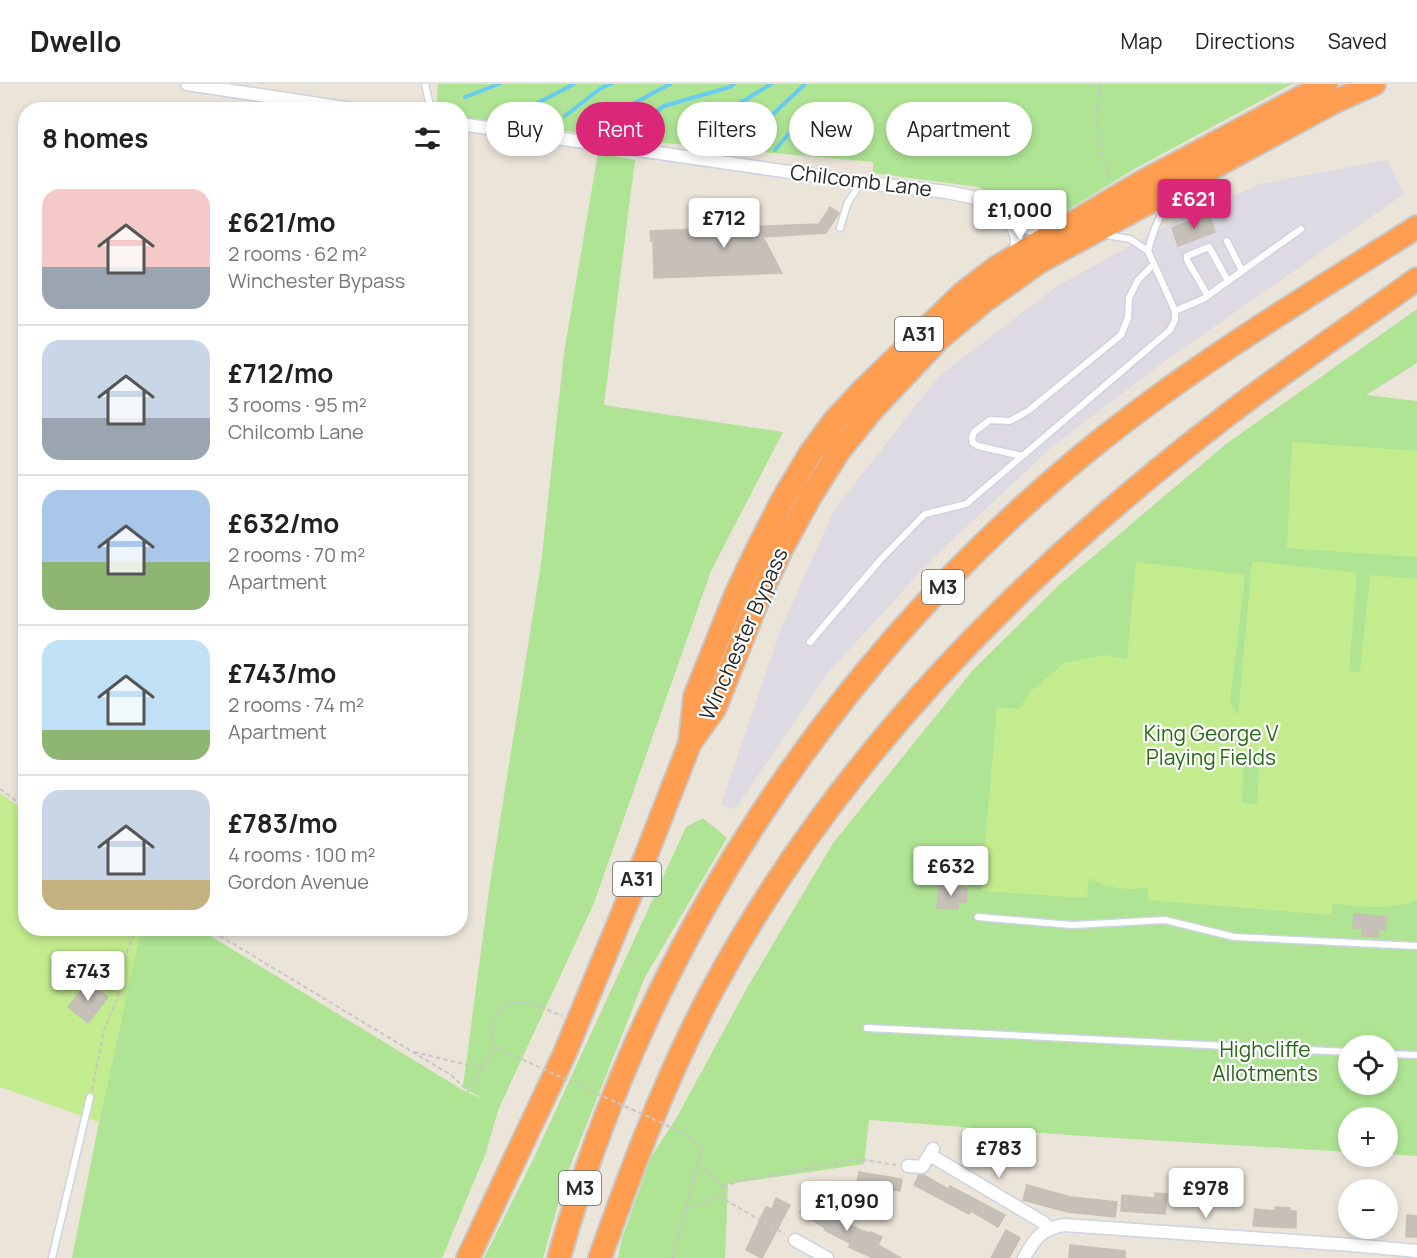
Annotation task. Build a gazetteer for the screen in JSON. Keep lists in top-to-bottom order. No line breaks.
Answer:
{"streets":{"highway":["A31","M3","Winchester Bypass"],"street":["Chilcomb Lane"]},"crossings":[["Chilcomb Lane","Winchester Bypass"],["A31","Winchester Bypass"]],"parks":["King George V Playing Fields","Highcliffe Allotments"],"page":{"header":"Dwello","nav":["Map","Directions","Saved"],"chip":["Buy","Rent","Filters","New","Apartment"],"heading":"8 homes","list":[{"name":"£621/mo","note":"2 rooms · 62 m² · Winchester Bypass"},{"name":"£712/mo","note":"3 rooms · 95 m² · Chilcomb Lane"},{"name":"£632/mo","note":"2 rooms · 70 m² · Apartment"},{"name":"£743/mo","note":"2 rooms · 74 m² · Apartment"},{"name":"£783/mo","note":"4 rooms · 100 m² · Gordon Avenue"}],"price":["£621","£1,000","£712","£632","£743","£783","£978","£1,090"],"map_buttons":["+","−"]}}
